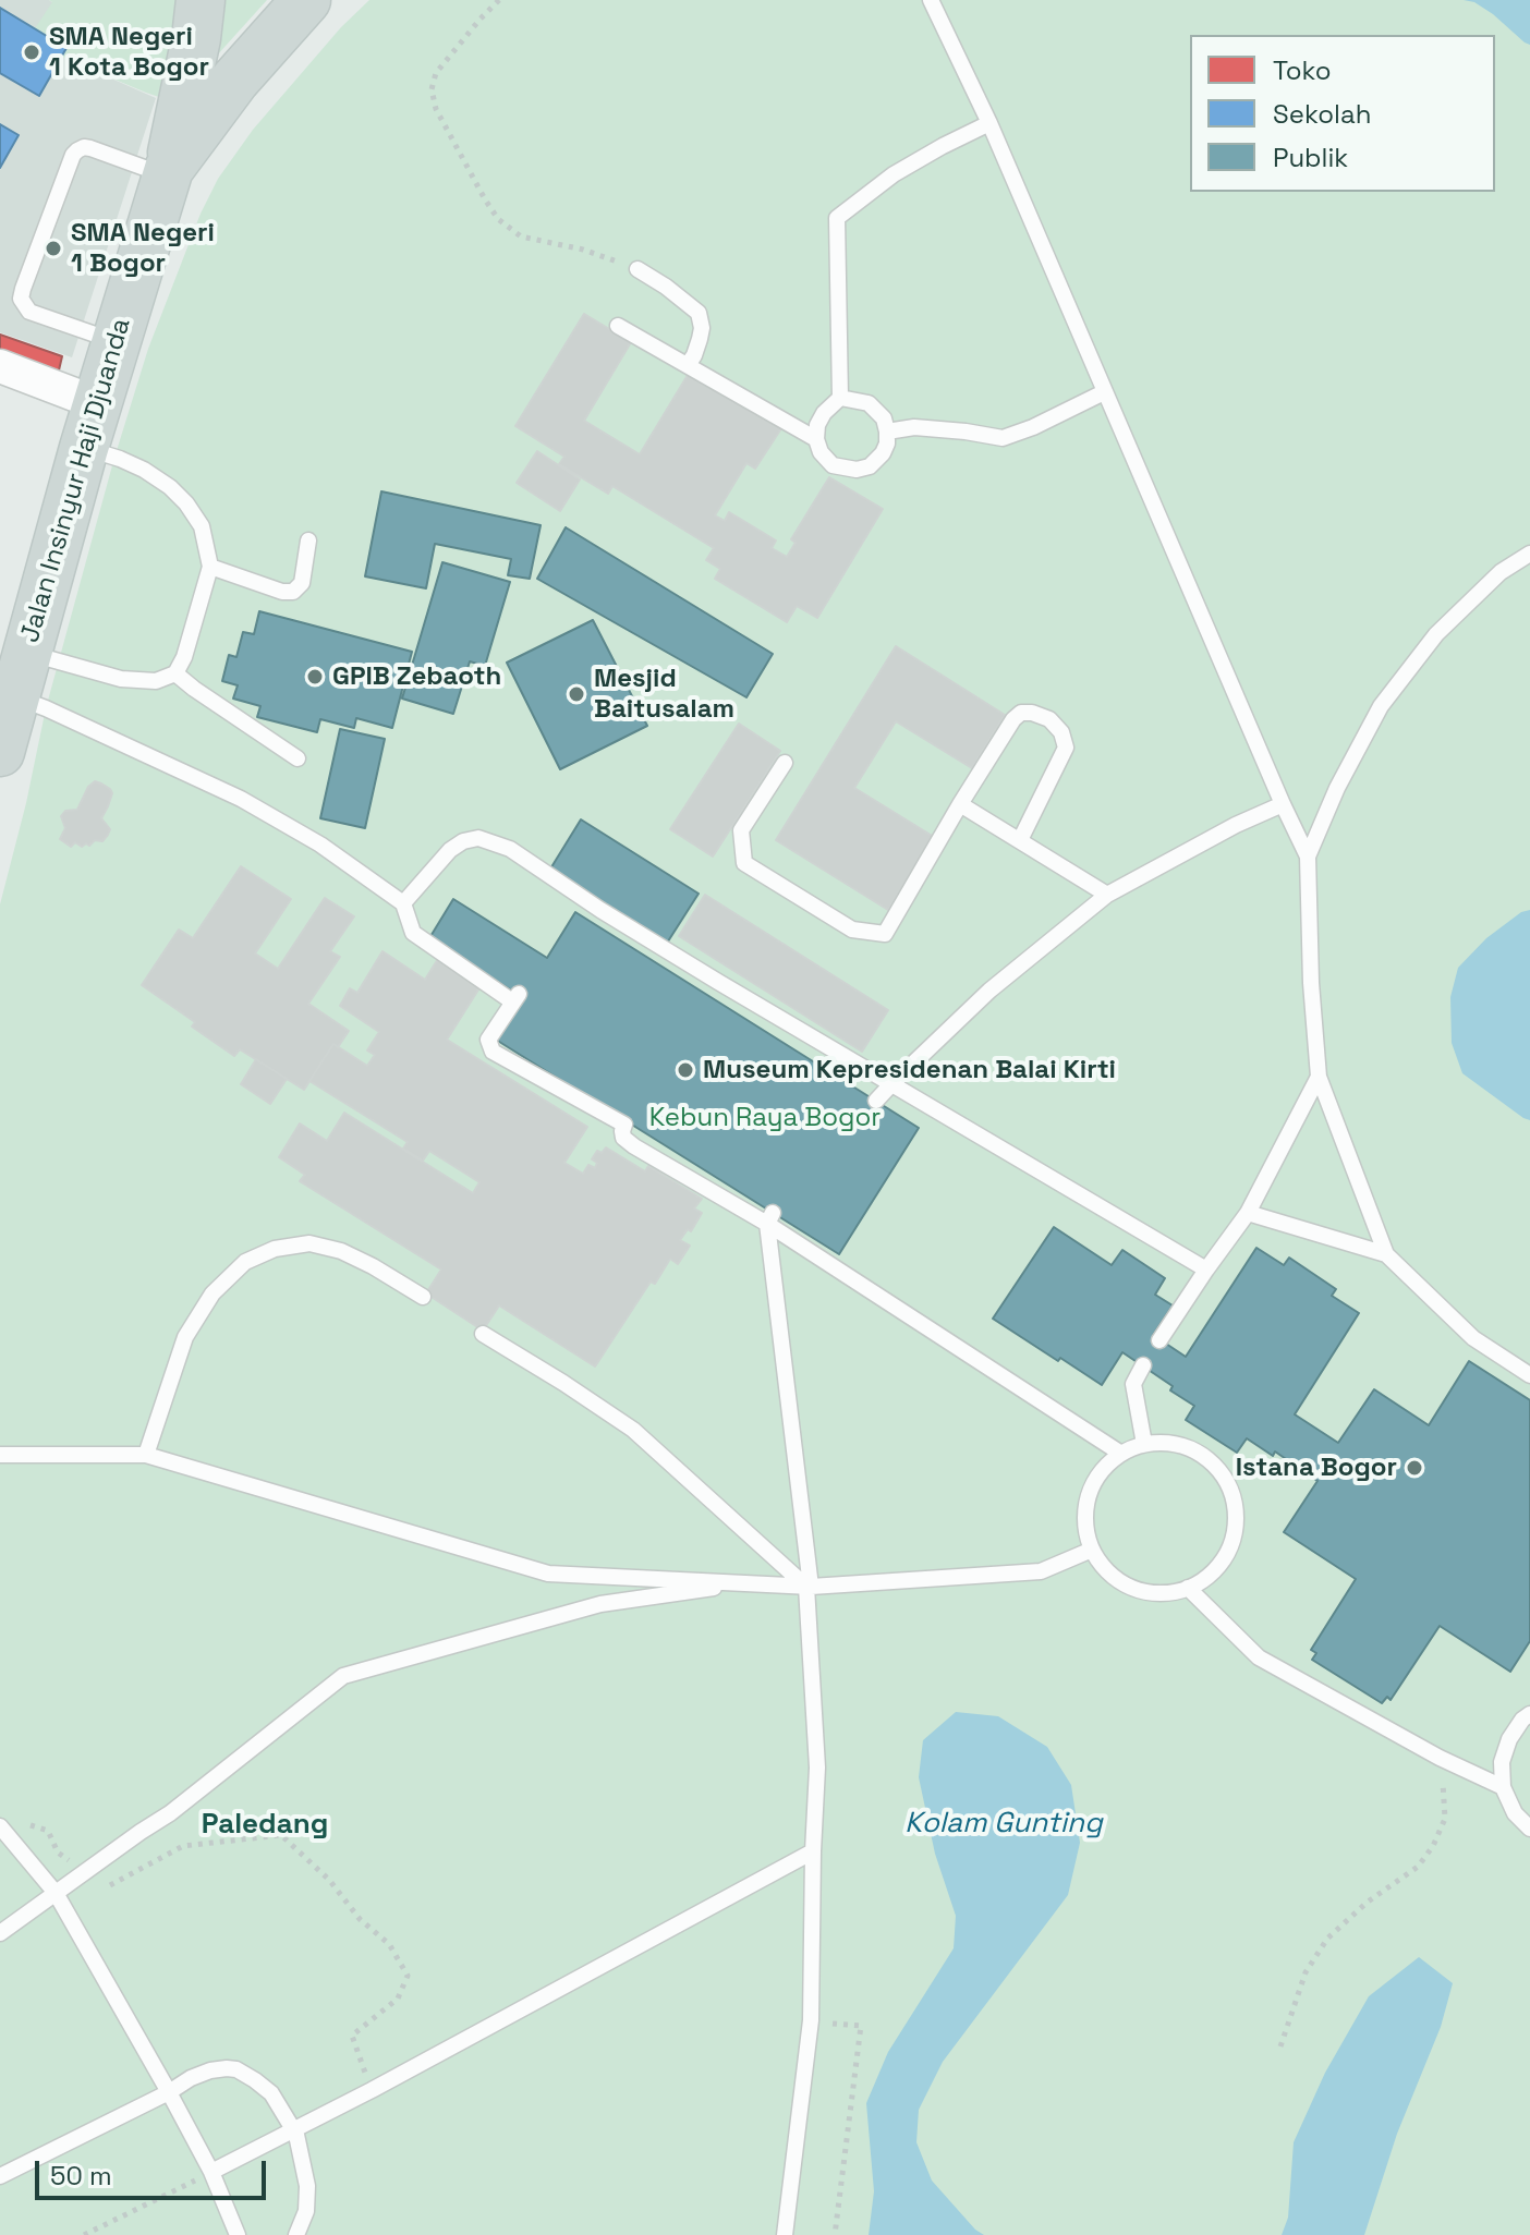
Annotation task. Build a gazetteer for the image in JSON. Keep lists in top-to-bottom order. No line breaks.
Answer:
{"streets":{"main road":["Jalan Insinyur Haji Djuanda"]},"districts":["Paledang"],"water":["Kolam Gunting"],"parks":["Kebun Raya Bogor"],"places":["SMA Negeri 1 Kota Bogor","SMA Negeri 1 Bogor","GPIB Zebaoth","Mesjid Baitusalam","Museum Kepresidenan Balai Kirti","Istana Bogor"],"legend":["Toko","Sekolah","Publik"],"scale_bar":"50 m"}
